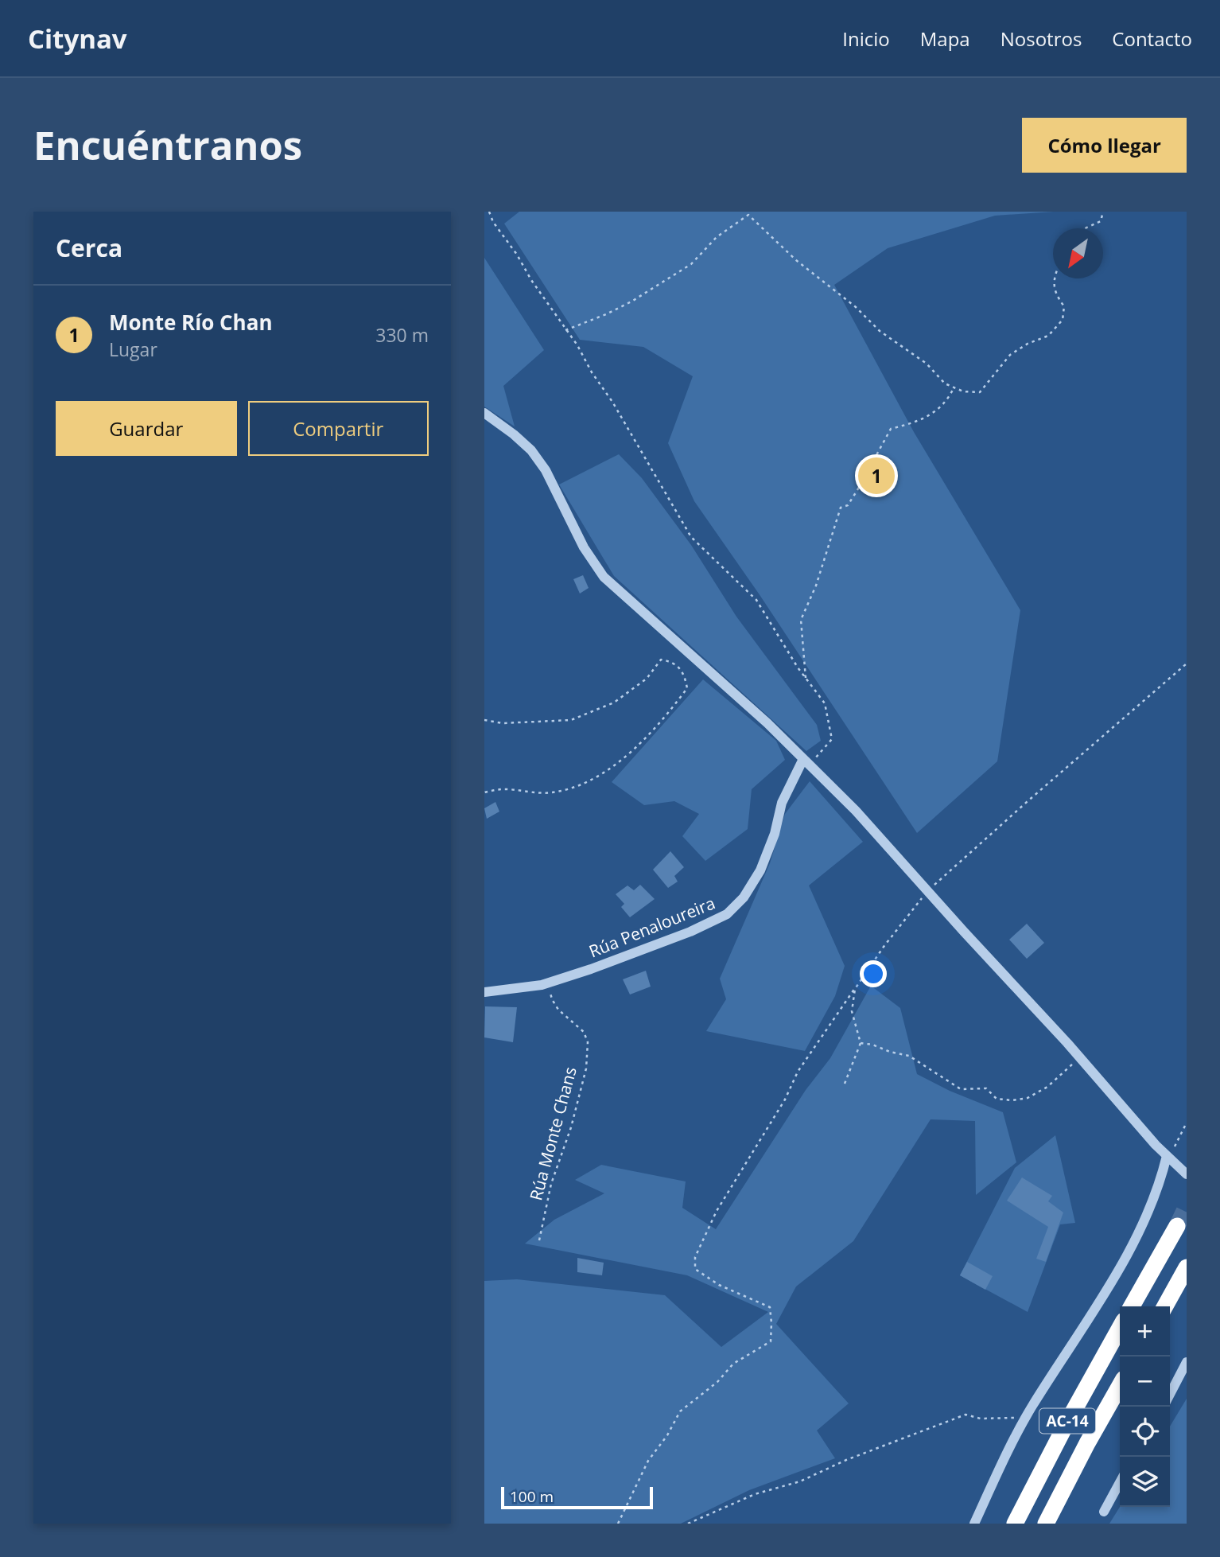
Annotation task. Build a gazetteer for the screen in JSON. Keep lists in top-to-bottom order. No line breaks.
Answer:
{"streets":{"highway":["AC-14"],"street":["Rúa Penaloureira"],"path":["Rúa Monte Chans"]},"crossings":[["Rúa Penaloureira","Rúa Monte Chans"]],"scale_bar":"100 m","north":"bottom left","page":{"header":"Citynav","nav":["Inicio","Mapa","Nosotros","Contacto"],"buttons":["Cómo llegar",["Guardar","Compartir"]],"title":"Encuéntranos","heading":"Cerca","list":[{"mark":"1","name":"Monte Río Chan","note":"Lugar","value":"330 m"}],"pins":"1","map_buttons":["+","−"],"scale":"100 m"}}
